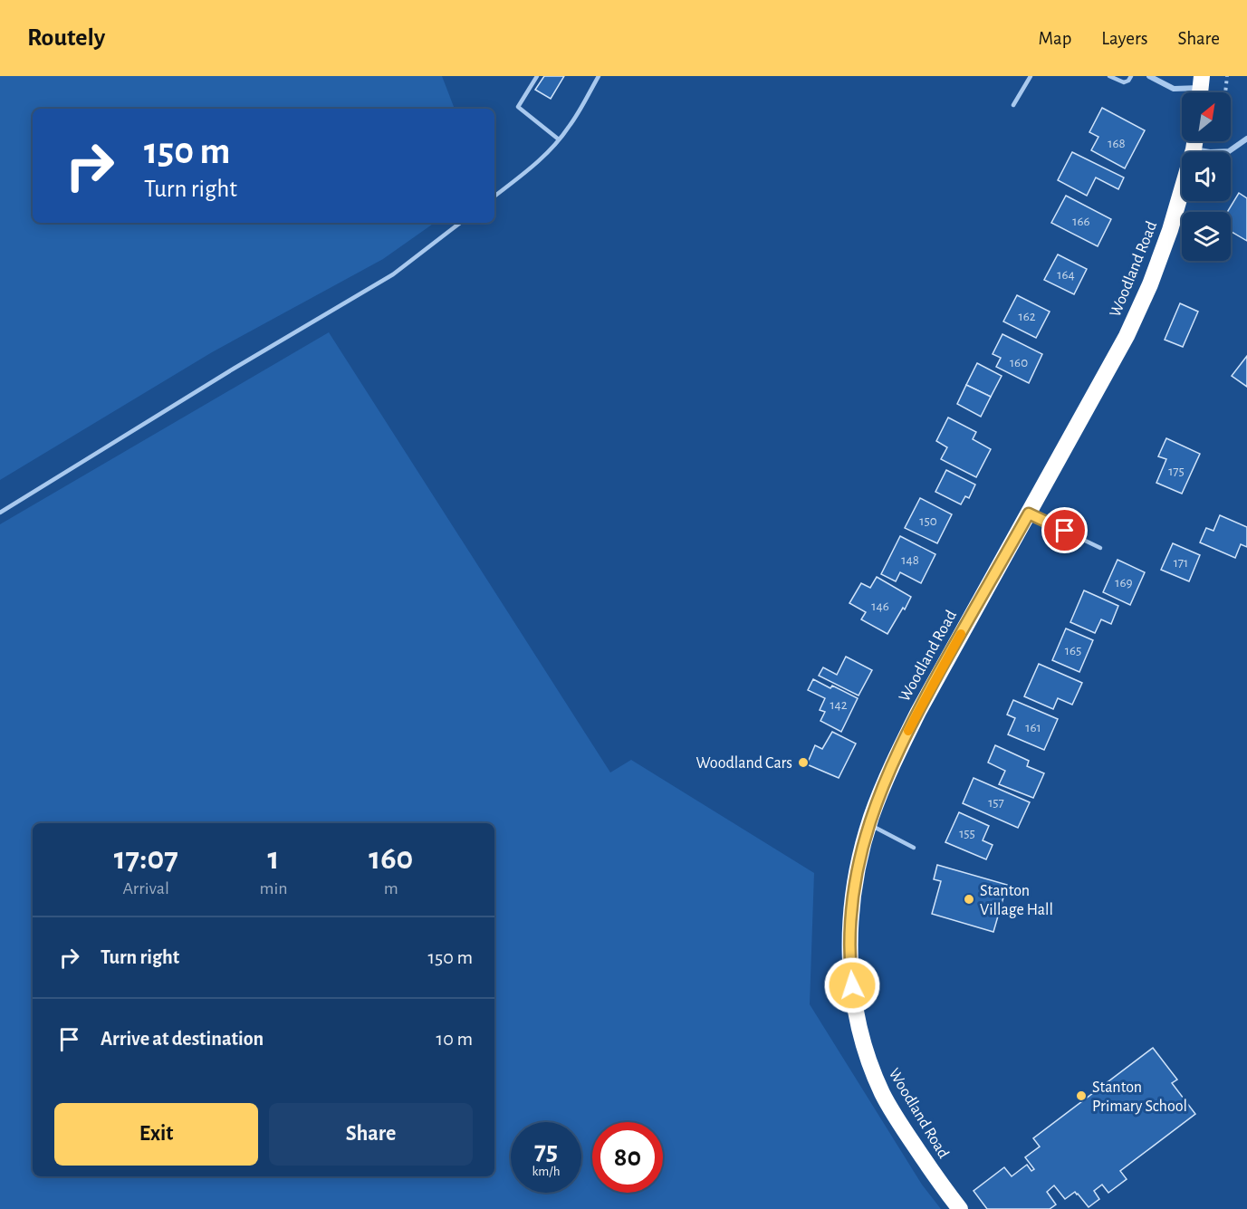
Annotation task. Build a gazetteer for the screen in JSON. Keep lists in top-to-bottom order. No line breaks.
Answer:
{"streets":{"highway":["Woodland Road"]},"places":["Woodland Cars","Stanton Village Hall","Stanton Primary School"],"house_numbers":["168","166","164","162","160","175","150","148","171","169","146","165","142","161","157","155"],"north":"top right","page":{"header":"Routely","nav":["Map","Layers","Share"],"turn":["150 m","Turn right"],"eta":["17:07","Arrival","1","min","160","m"],"list":[{"name":"Turn right","value":"150 m"},{"name":"Arrive at destination","value":"10 m"}],"buttons":["Exit","Share"],"speed":"75 km/h","limit":"80"}}
